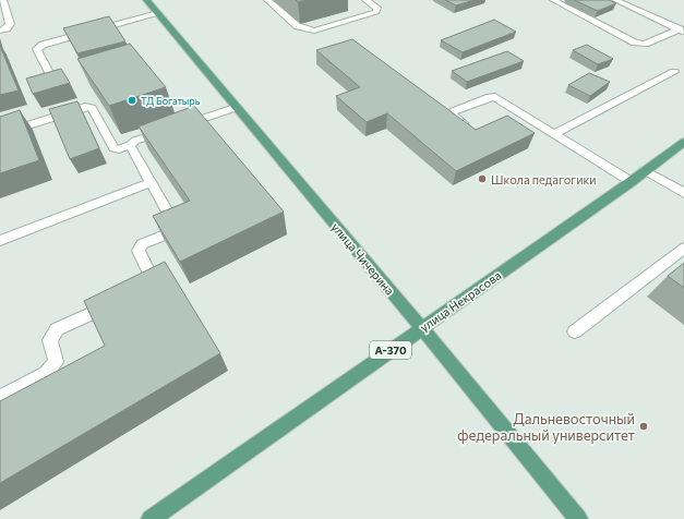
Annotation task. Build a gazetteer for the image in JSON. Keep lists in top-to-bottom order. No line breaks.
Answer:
{"streets":{"main road":["улица Чичерина","улица Некрасова","А-370"]},"crossings":[["улица Чичерина","улица Некрасова"]],"places":["ТД Богатырь","Школа педагогики","Дальневосточный федеральный университет"]}
